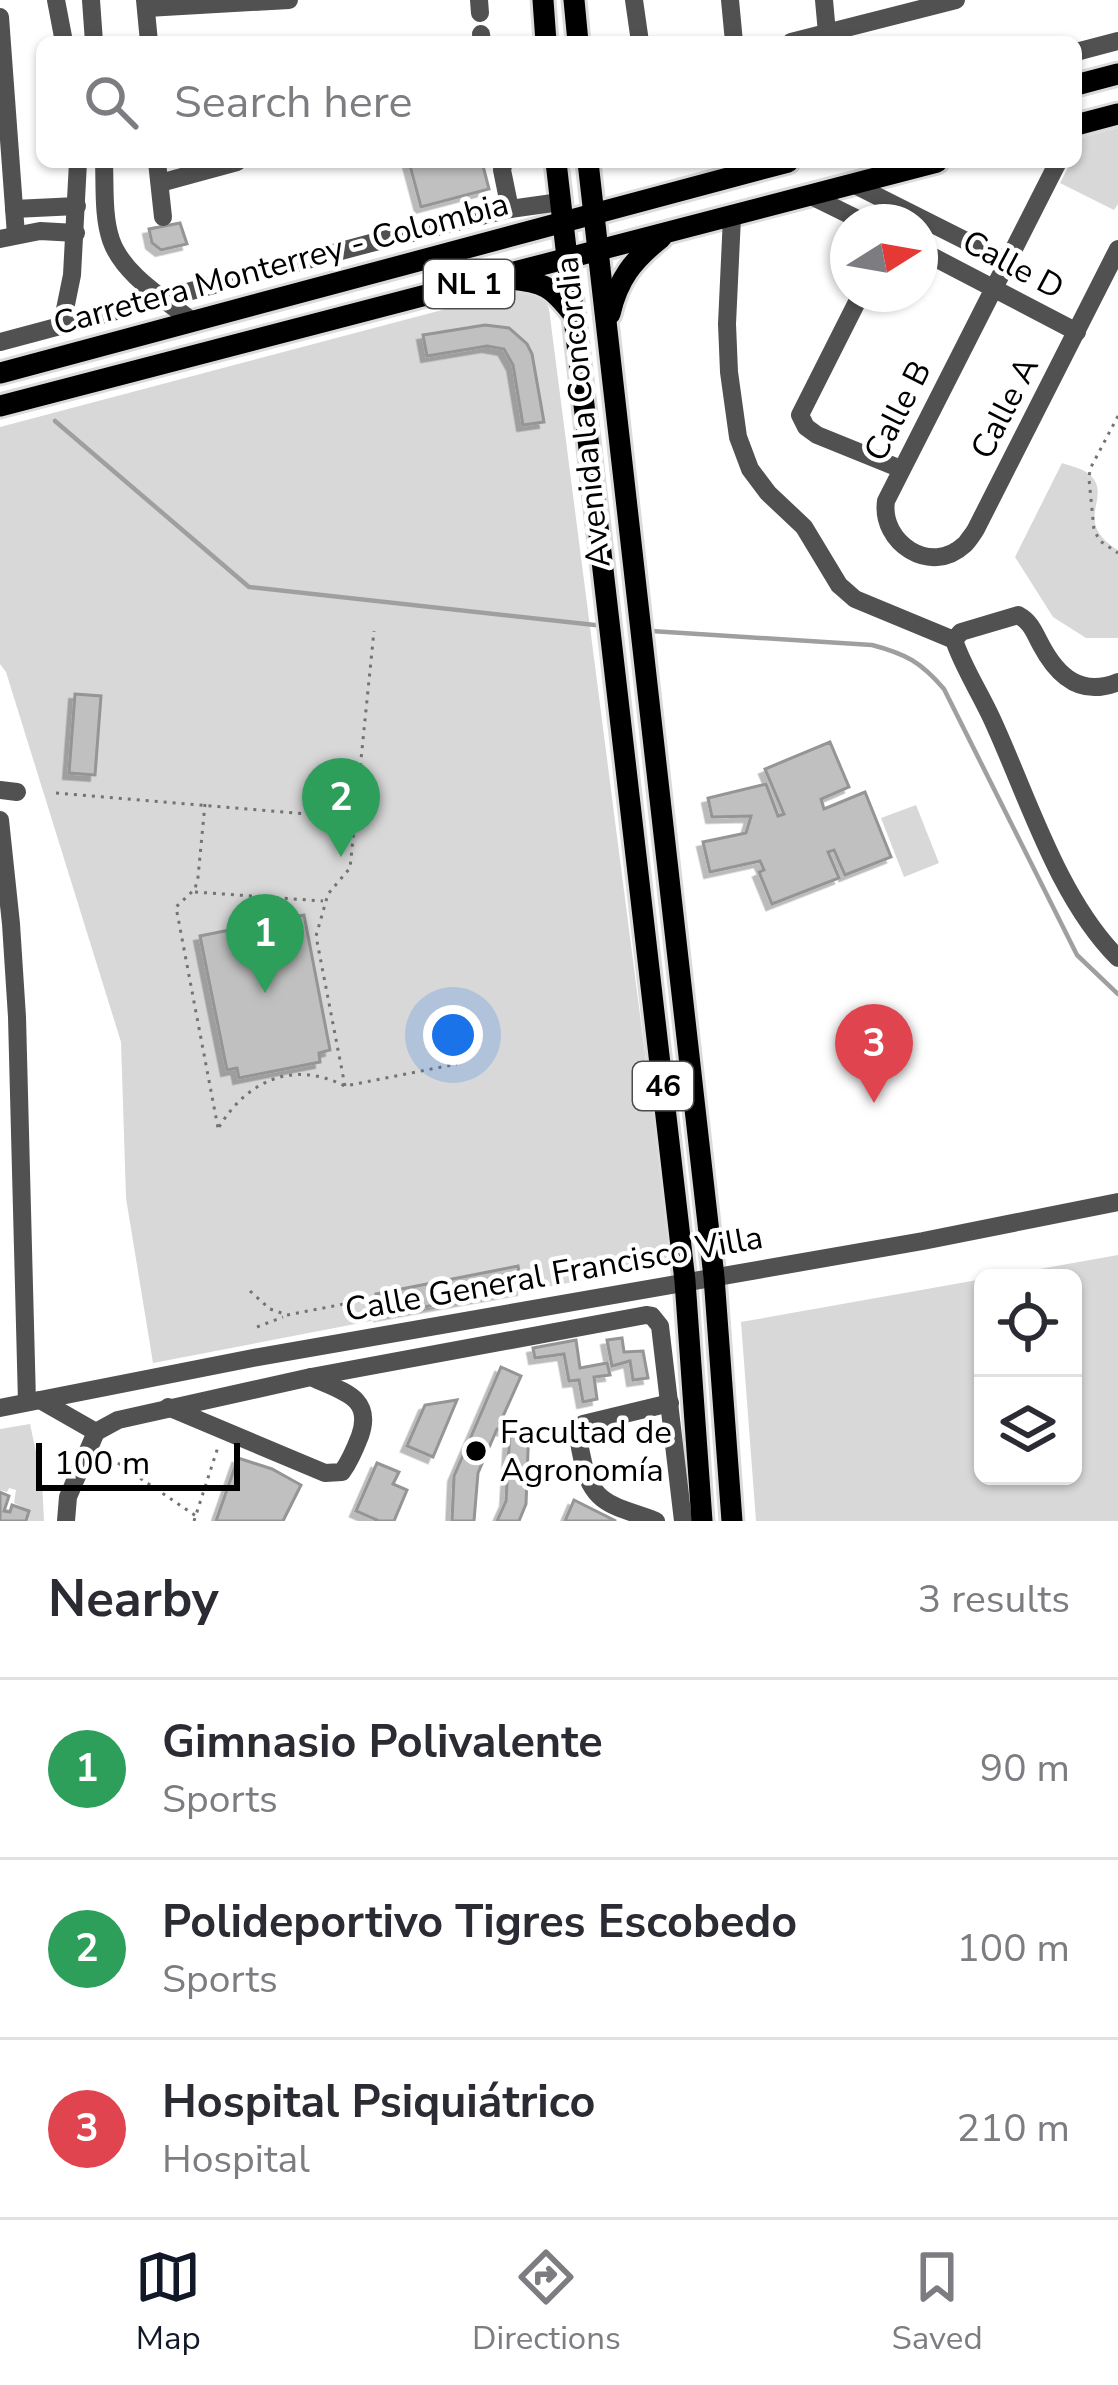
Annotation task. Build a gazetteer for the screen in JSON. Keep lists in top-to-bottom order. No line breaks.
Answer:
{"streets":{"main road":["Carretera Monterrey - Colombia","NL 1","Avenida la Concordia","46"],"street":["Calle D","Calle A","Calle B","Calle General Francisco Villa"]},"crossings":[["Carretera Monterrey - Colombia","Avenida la Concordia"],["Calle D","Calle A"],["Calle D","Calle B"],["Calle A","Calle B"],["Avenida la Concordia","46"],["Avenida la Concordia","Calle General Francisco Villa"],["46","Calle General Francisco Villa"]],"places":["Facultad de Agronomía"],"scale_bar":"100 m","north":"right","page":{"search":"Search here","pins":["2","1","3"],"scale":"100 m","heading":["Nearby","3 results"],"list":[{"mark":"1","name":"Gimnasio Polivalente","note":"Sports","value":"90 m"},{"mark":"2","name":"Polideportivo Tigres Escobedo","note":"Sports","value":"100 m"},{"mark":"3","name":"Hospital Psiquiátrico","note":"Hospital","value":"210 m"}],"nav":["Map","Directions","Saved"]}}
